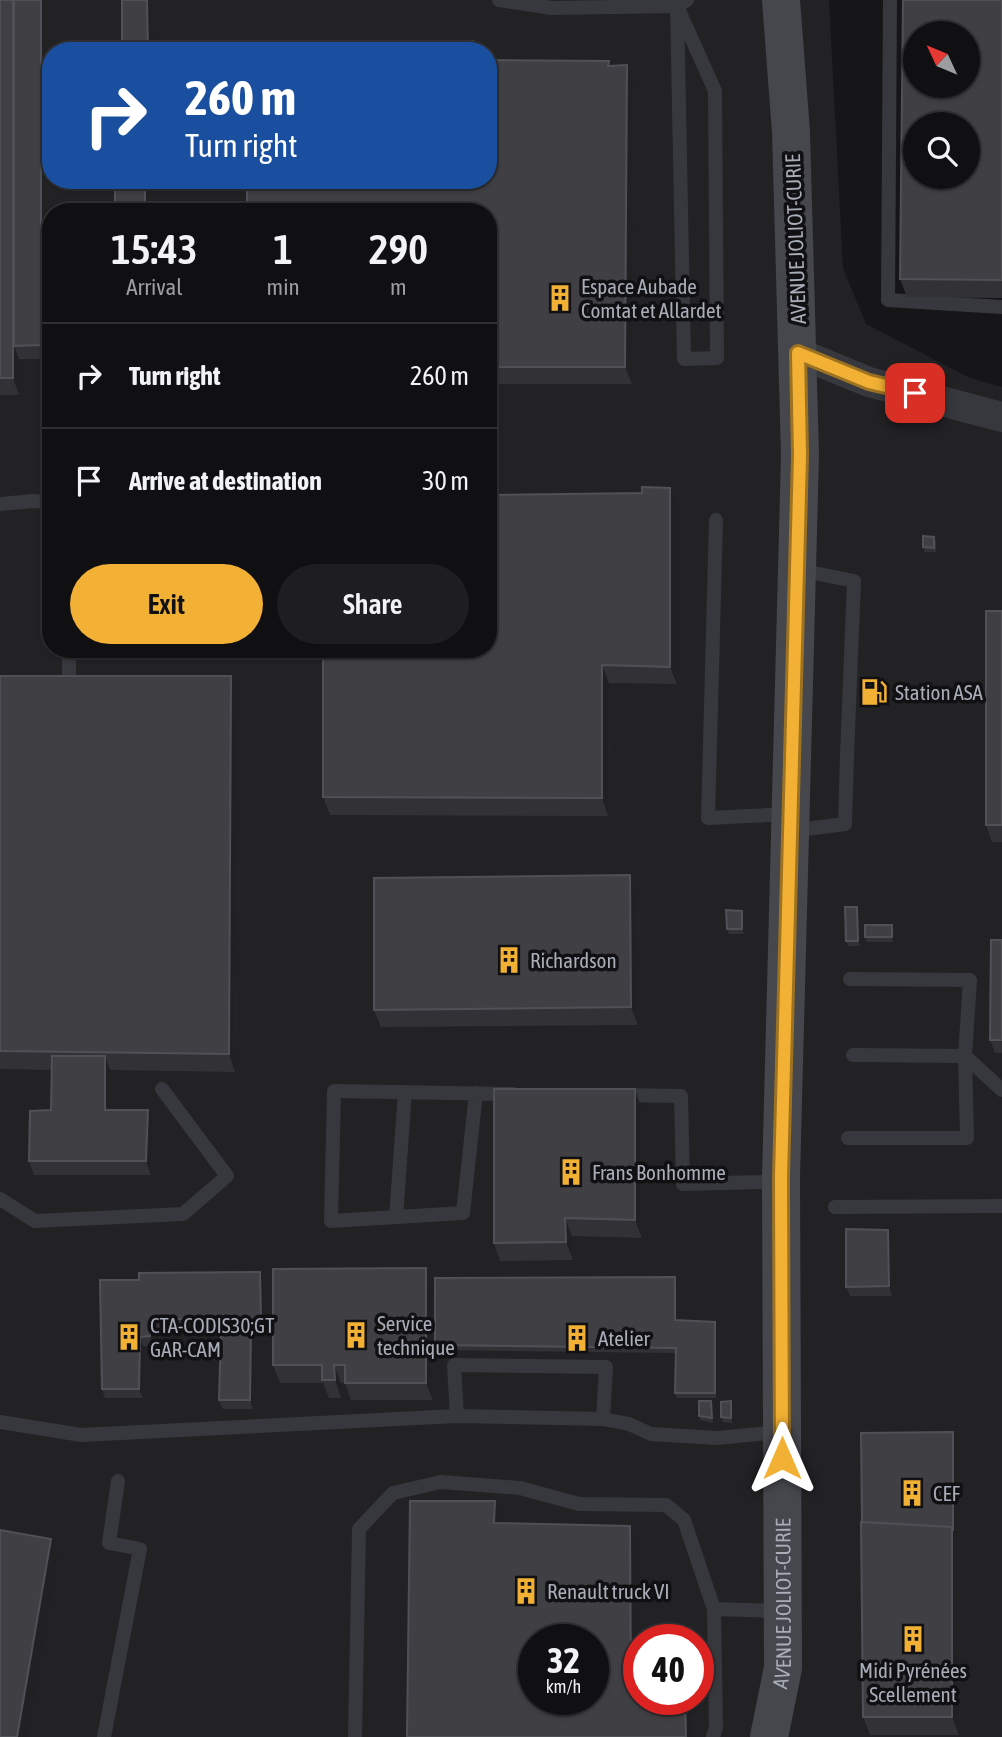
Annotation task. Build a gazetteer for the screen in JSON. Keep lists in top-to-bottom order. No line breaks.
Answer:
{"streets":{"street":["AVENUE JOLIOT-CURIE"]},"places":{"building":["Espace Aubade Comtat et Allardet","Richardson","Frans Bonhomme","Service technique","CTA-CODIS30;GT GAR-CAM","Atelier","CEF","Renault truck VI","Midi Pyrénées Scellement"],"fuel station":["Station ASA"]},"north":"top left","page":{"turn":["260 m","Turn right"],"eta":["15:43","Arrival","1","min","290","m"],"list":[{"name":"Turn right","value":"260 m"},{"name":"Arrive at destination","value":"30 m"}],"buttons":["Exit","Share"],"speed":"32 km/h","limit":"40"}}
